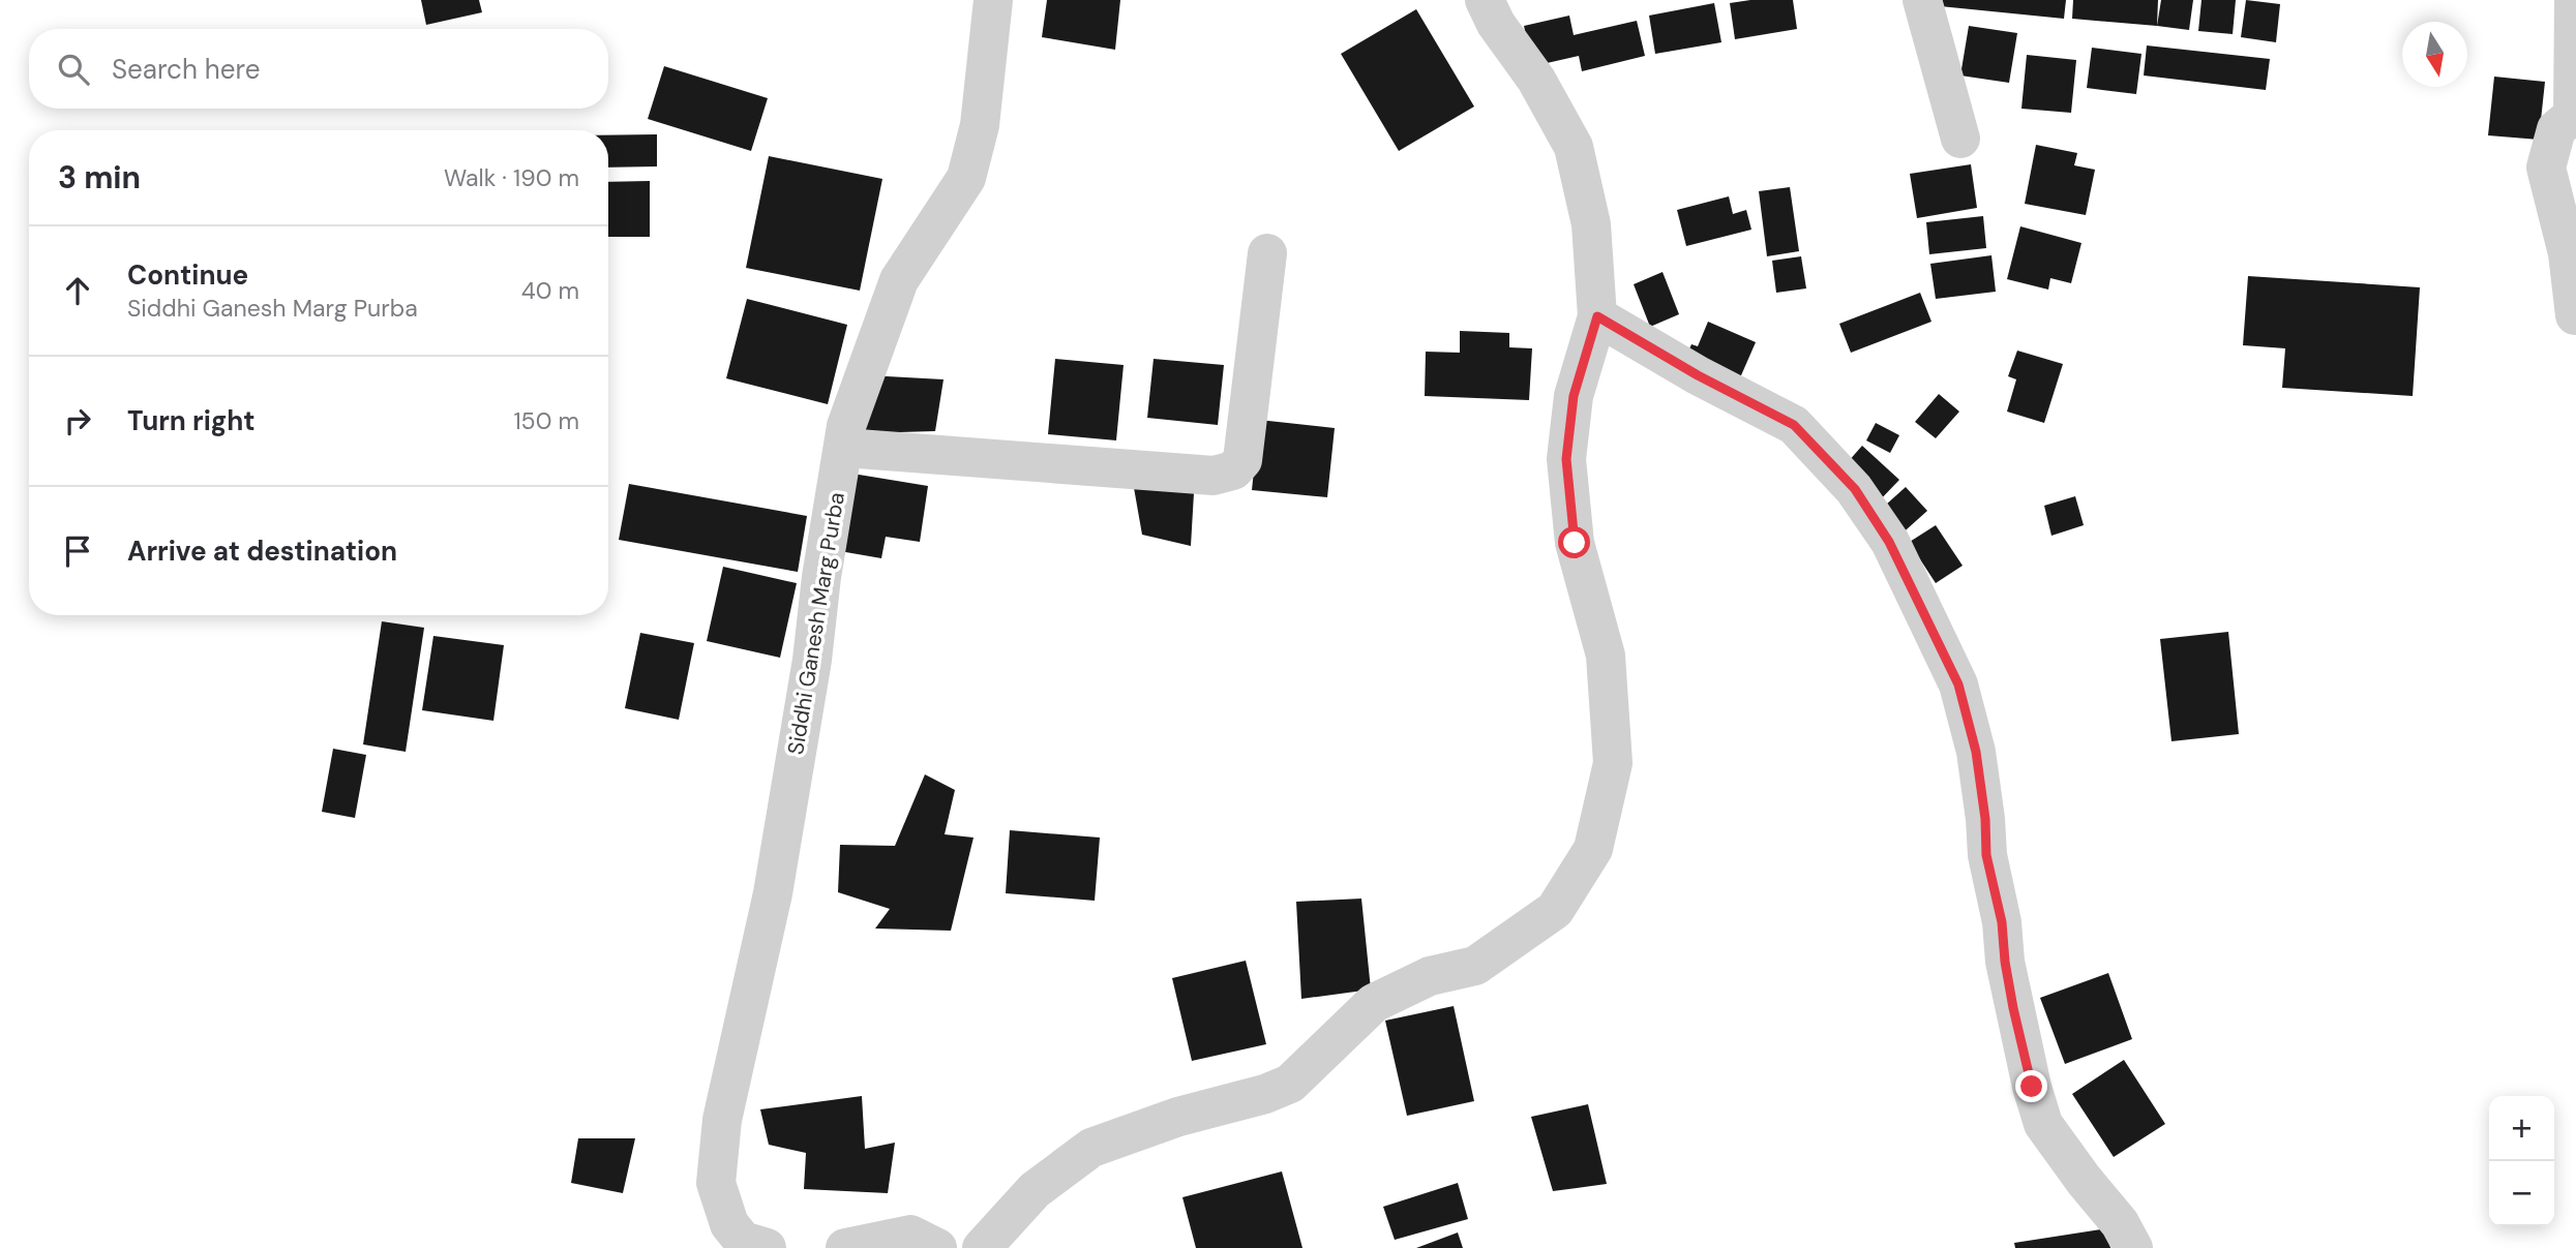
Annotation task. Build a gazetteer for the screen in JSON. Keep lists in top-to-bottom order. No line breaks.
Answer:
{"streets":{"street":["Siddhi Ganesh Marg Purba"]},"north":"bottom","page":{"search":"Search here","heading":["3 min","Walk · 190 m"],"list":[["Continue","Siddhi Ganesh Marg Purba","40 m"],["Turn right","150 m"],"Arrive at destination"],"map_buttons":["+","−"]}}
